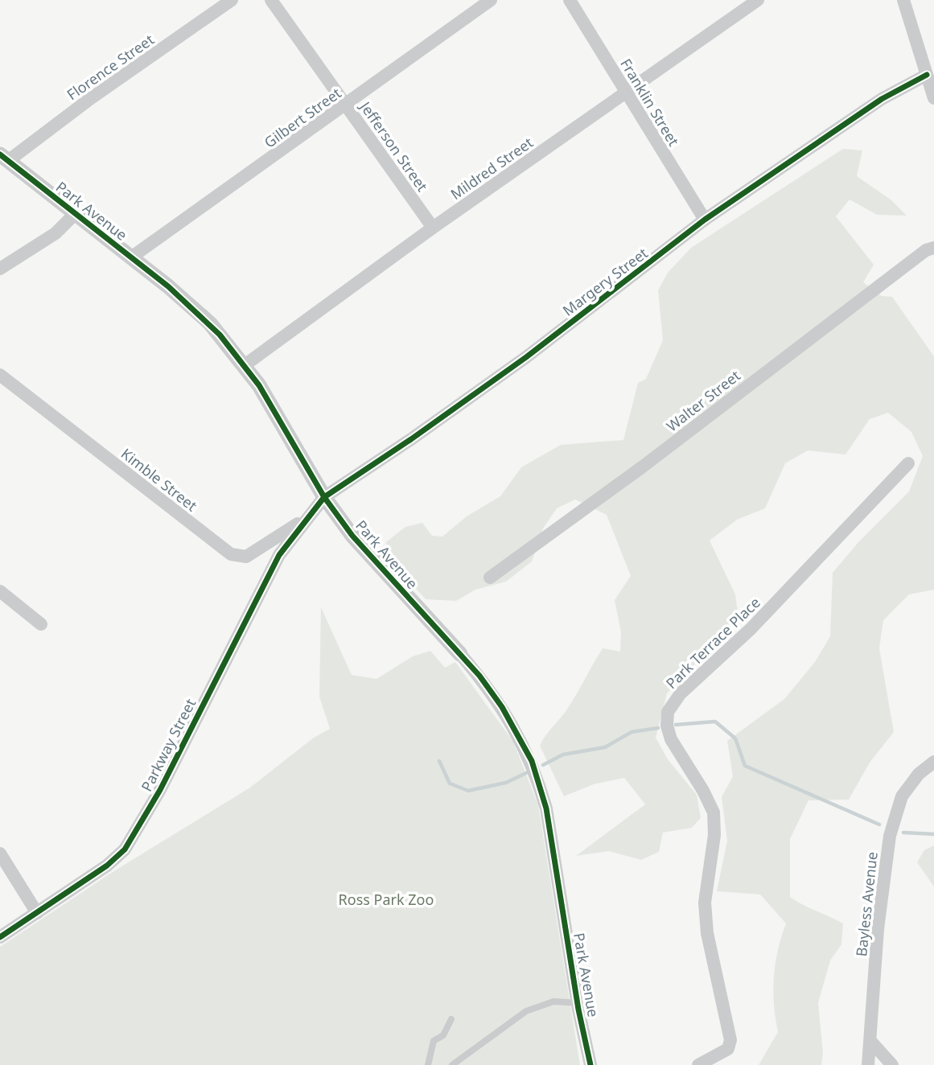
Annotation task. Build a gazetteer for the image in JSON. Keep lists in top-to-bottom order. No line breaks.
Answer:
{"streets":{"street":["Florence Street","Franklin Street","Gilbert Street","Jefferson Street","Mildred Street","Park Avenue","Margery Street","Walter Street","Kimble Street","Park Terrace Place","Parkway Street","Bayless Avenue"]},"crossings":[["Florence Street","Park Avenue"],["Franklin Street","Mildred Street"],["Franklin Street","Margery Street"],["Gilbert Street","Jefferson Street"],["Gilbert Street","Park Avenue"],["Jefferson Street","Mildred Street"],["Mildred Street","Park Avenue"],["Park Avenue","Margery Street"],["Margery Street","Kimble Street"],["Margery Street","Parkway Street"],["Kimble Street","Parkway Street"]],"parks":["Ross Park Zoo"]}
